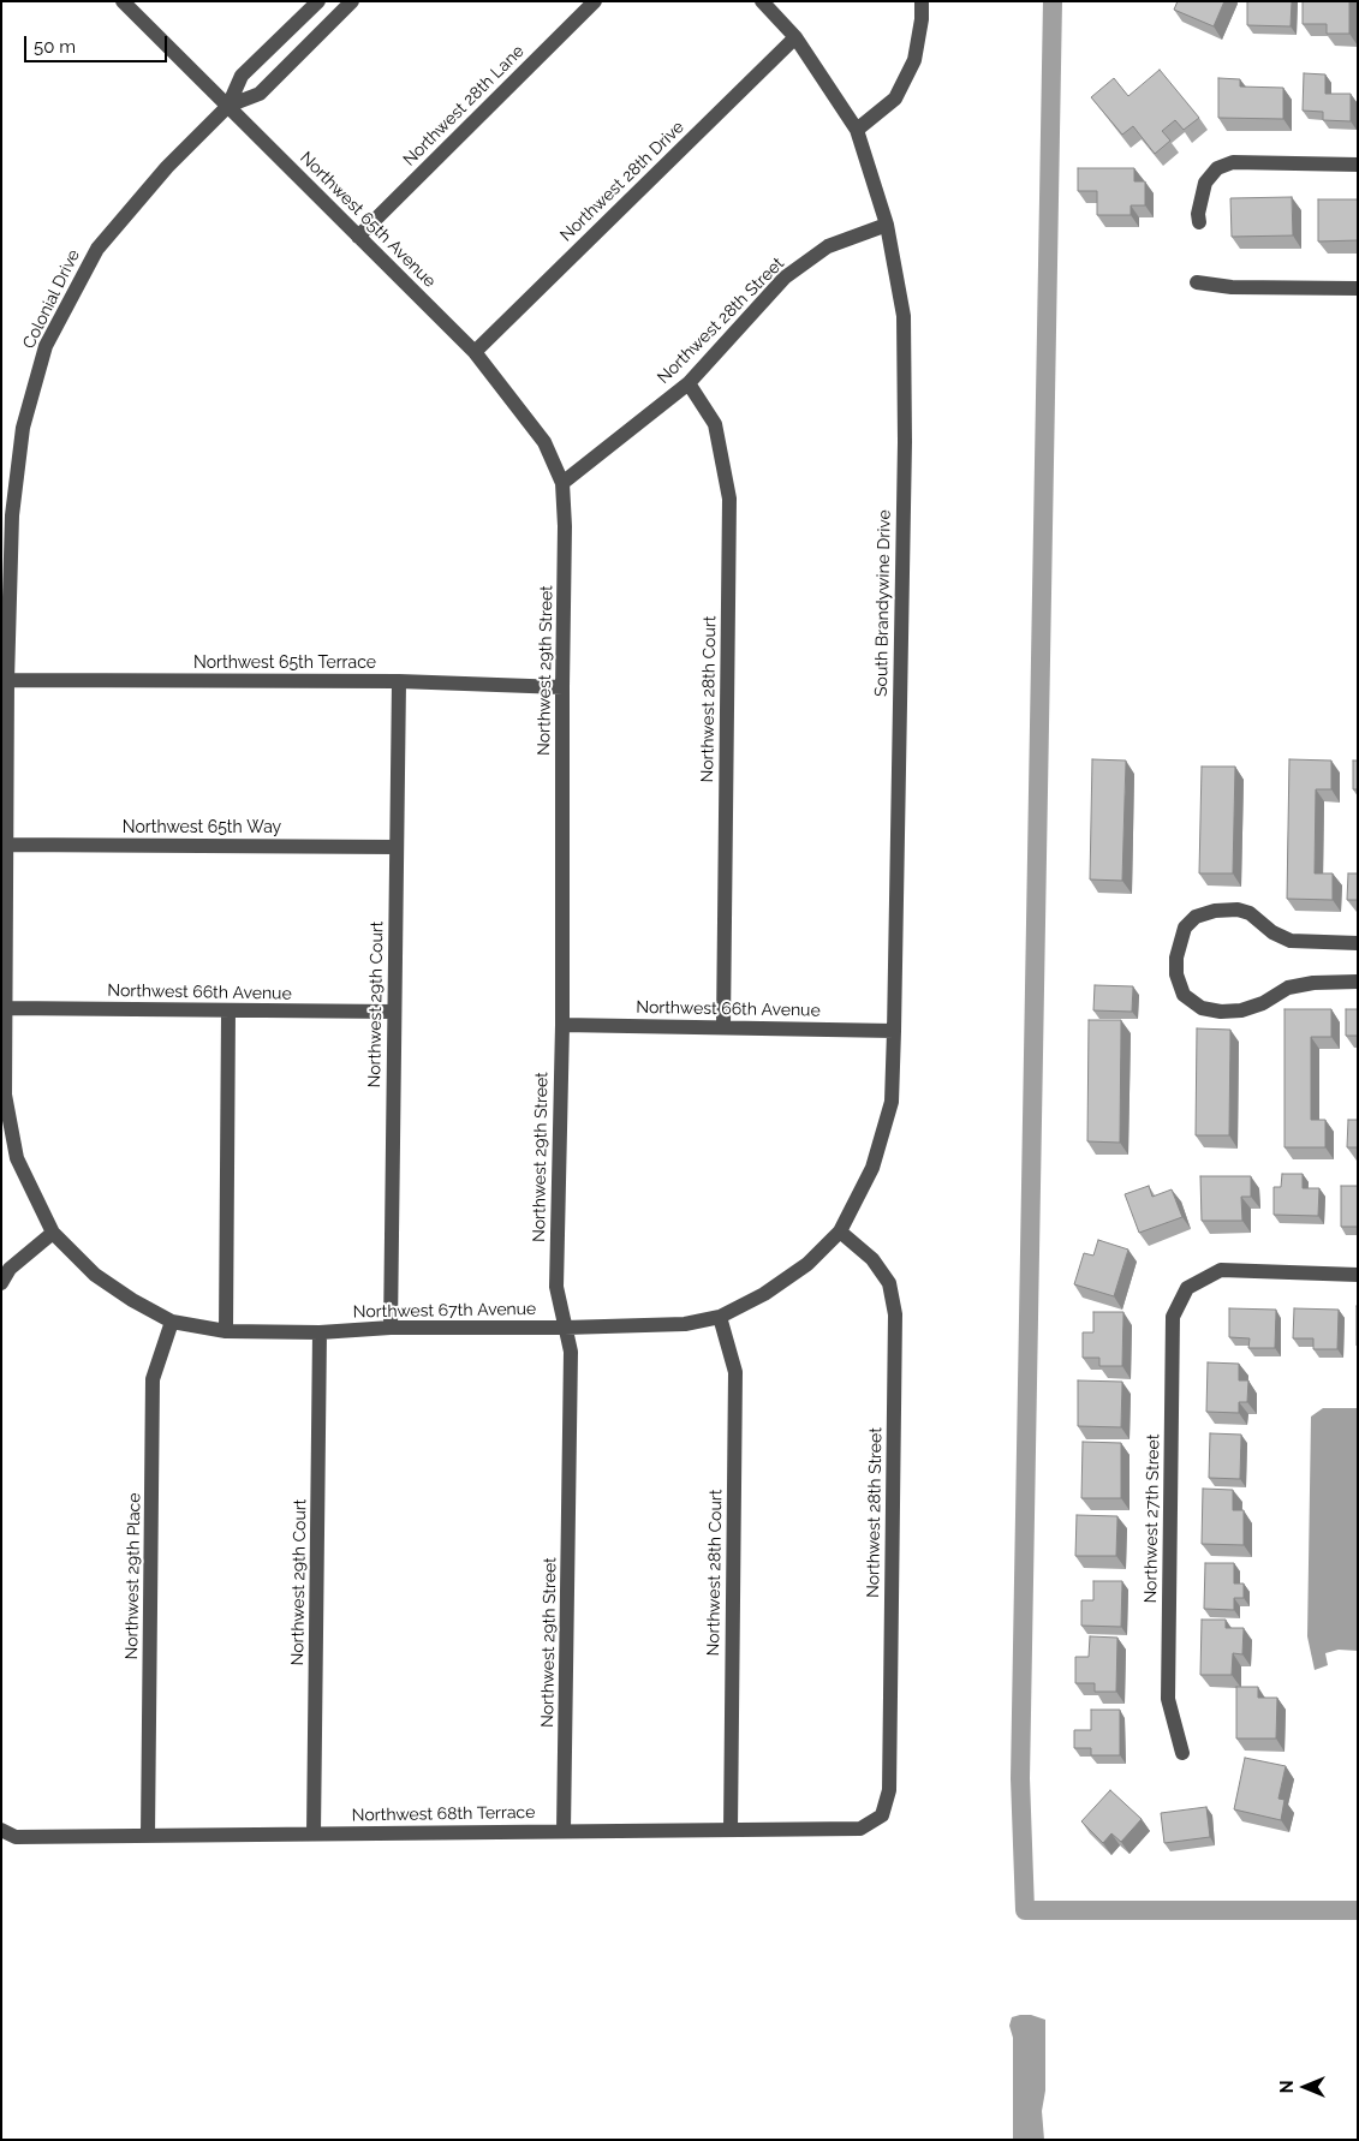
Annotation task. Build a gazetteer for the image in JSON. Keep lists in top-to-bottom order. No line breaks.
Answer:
{"streets":{"street":["Northwest 28th Lane","Northwest 28th Drive","Northwest 65th Avenue","Colonial Drive","Northwest 28th Street","South Brandywine Drive","Northwest 65th Terrace","Northwest 29th Street","Northwest 28th Court","Northwest 65th Way","Northwest 66th Avenue","Northwest 29th Court","Northwest 67th Avenue","Northwest 27th Street","Northwest 29th Place","Northwest 68th Terrace"]},"crossings":[["Northwest 28th Lane","Northwest 65th Avenue"],["Northwest 28th Drive","Northwest 65th Avenue"],["Northwest 28th Drive","South Brandywine Drive"],["Northwest 65th Avenue","Colonial Drive"],["Northwest 65th Avenue","Northwest 28th Street"],["Northwest 65th Avenue","Northwest 29th Street"],["Colonial Drive","Northwest 65th Terrace"],["Colonial Drive","Northwest 65th Way"],["Colonial Drive","Northwest 66th Avenue"],["Colonial Drive","Northwest 67th Avenue"],["Northwest 28th Street","South Brandywine Drive"],["Northwest 28th Street","Northwest 29th Street"],["Northwest 28th Street","Northwest 28th Court"],["Northwest 28th Street","Northwest 67th Avenue"],["Northwest 28th Street","Northwest 68th Terrace"],["South Brandywine Drive","Northwest 66th Avenue"],["South Brandywine Drive","Northwest 67th Avenue"],["Northwest 65th Terrace","Northwest 29th Street"],["Northwest 65th Terrace","Northwest 29th Court"],["Northwest 29th Street","Northwest 66th Avenue"],["Northwest 29th Street","Northwest 67th Avenue"],["Northwest 29th Street","Northwest 68th Terrace"],["Northwest 28th Court","Northwest 66th Avenue"],["Northwest 28th Court","Northwest 67th Avenue"],["Northwest 28th Court","Northwest 68th Terrace"],["Northwest 65th Way","Northwest 29th Court"],["Northwest 66th Avenue","Northwest 29th Court"],["Northwest 29th Court","Northwest 67th Avenue"],["Northwest 29th Court","Northwest 68th Terrace"],["Northwest 67th Avenue","Northwest 29th Place"],["Northwest 29th Place","Northwest 68th Terrace"]],"scale_bar":"50 m","north":"left"}
